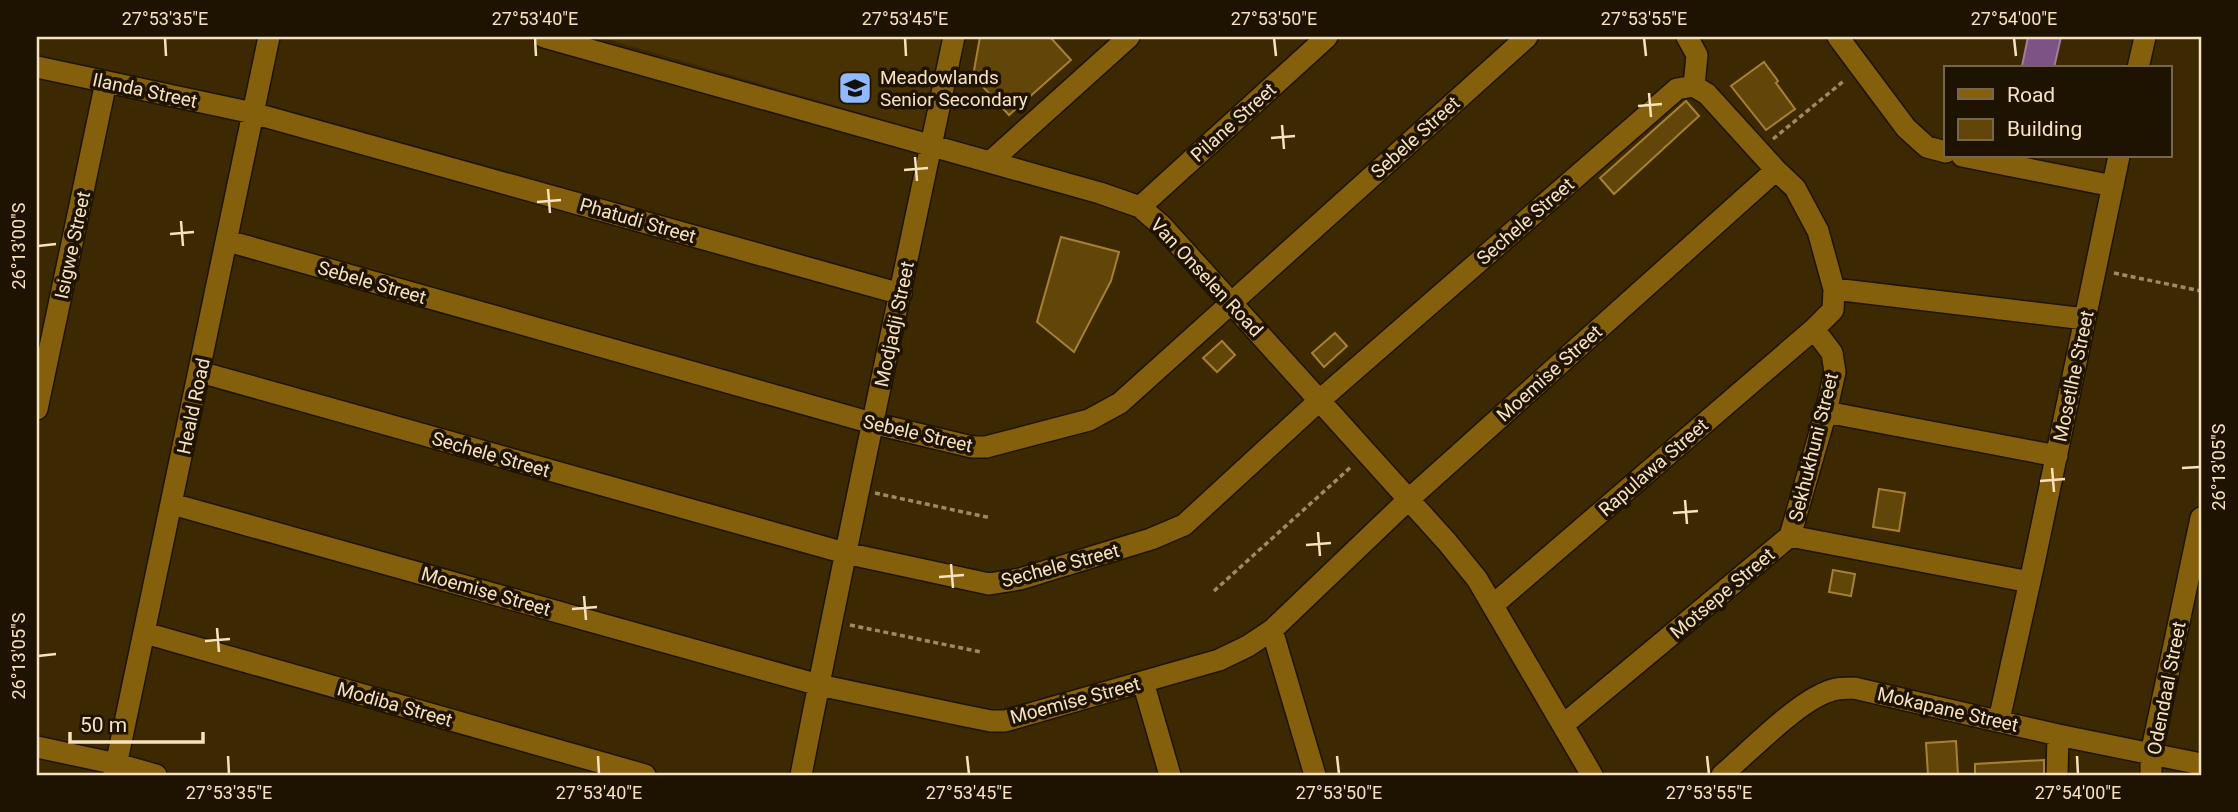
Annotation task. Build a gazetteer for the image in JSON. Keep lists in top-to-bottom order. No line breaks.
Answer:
{"streets":{"street":["Ilanda Street","Pilane Street","Sebele Street","Phatudi Street","Sechele Street","Isigwe Street","Van Onselen Road","Modjadji Street","Moemise Street","Mosetlhe Street","Heald Road","Sekhukhuni Street","Rapulawa Street","Motsepe Street","Odendaal Street","Modiba Street","Mokapane Street"]},"crossings":[["Ilanda Street","Phatudi Street"],["Ilanda Street","Isigwe Street"],["Ilanda Street","Heald Road"],["Pilane Street","Van Onselen Road"],["Sebele Street","Van Onselen Road"],["Sebele Street","Modjadji Street"],["Sebele Street","Heald Road"],["Phatudi Street","Modjadji Street"],["Phatudi Street","Heald Road"],["Sechele Street","Van Onselen Road"],["Sechele Street","Modjadji Street"],["Sechele Street","Heald Road"],["Van Onselen Road","Modjadji Street"],["Van Onselen Road","Moemise Street"],["Van Onselen Road","Rapulawa Street"],["Van Onselen Road","Motsepe Street"],["Modjadji Street","Moemise Street"],["Moemise Street","Heald Road"],["Mosetlhe Street","Motsepe Street"],["Mosetlhe Street","Mokapane Street"],["Heald Road","Modiba Street"],["Sekhukhuni Street","Rapulawa Street"],["Sekhukhuni Street","Motsepe Street"],["Odendaal Street","Mokapane Street"]],"places":{"school or university":["Meadowlands Senior Secondary"]},"legend":["Road","Building"],"scale_bar":"50 m","coordinates":["27°53'35\"E","27°53'40\"E","27°53'45\"E","27°53'50\"E","27°53'55\"E","27°54'00\"E","26°13'00\"S","26°13'05\"S"]}
